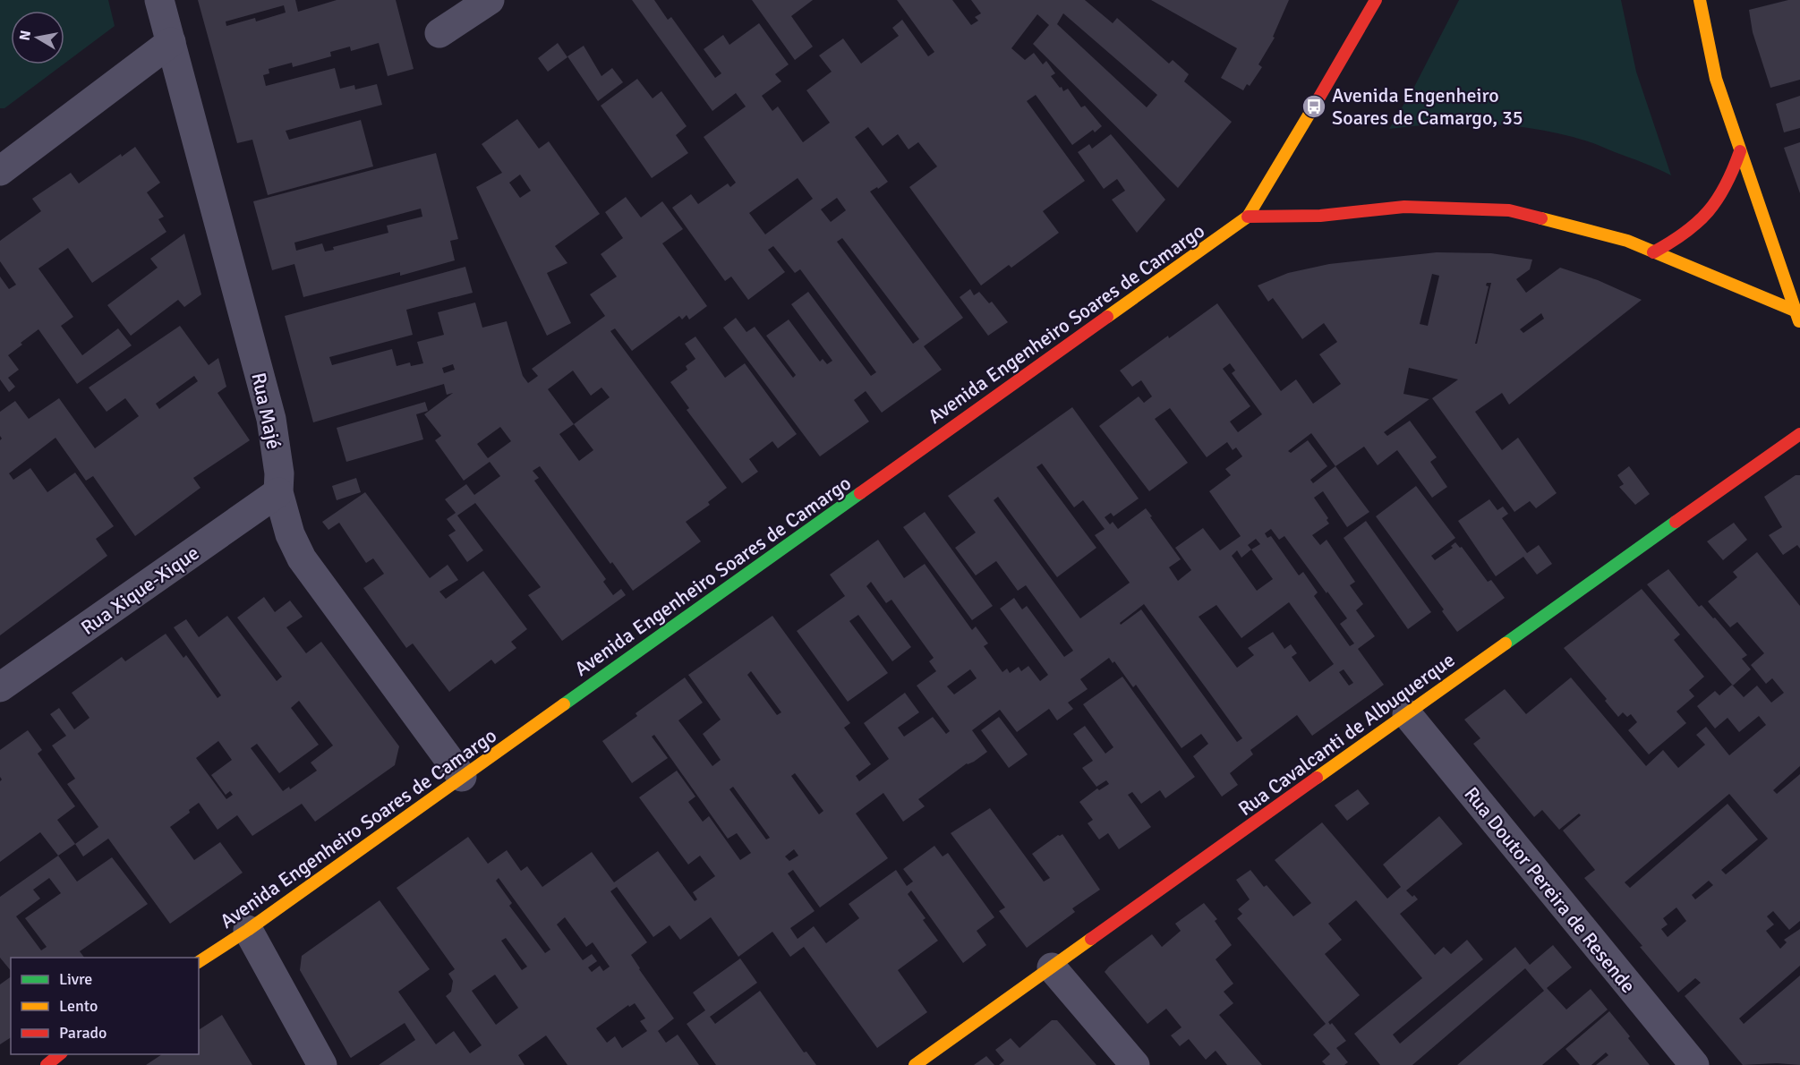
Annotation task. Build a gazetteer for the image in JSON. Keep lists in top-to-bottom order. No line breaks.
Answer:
{"streets":{"street":["Avenida Engenheiro Soares de Camargo","Rua Majé","Rua Xique-Xique","Rua Cavalcanti de Albuquerque","Rua Doutor Pereira de Resende"]},"crossings":[["Avenida Engenheiro Soares de Camargo","Rua Majé"],["Rua Majé","Rua Xique-Xique"],["Rua Cavalcanti de Albuquerque","Rua Doutor Pereira de Resende"]],"places":{"bus stop":["Avenida Engenheiro Soares de Camargo, 35"]},"legend":["Livre","Lento","Parado"],"north":"left"}
